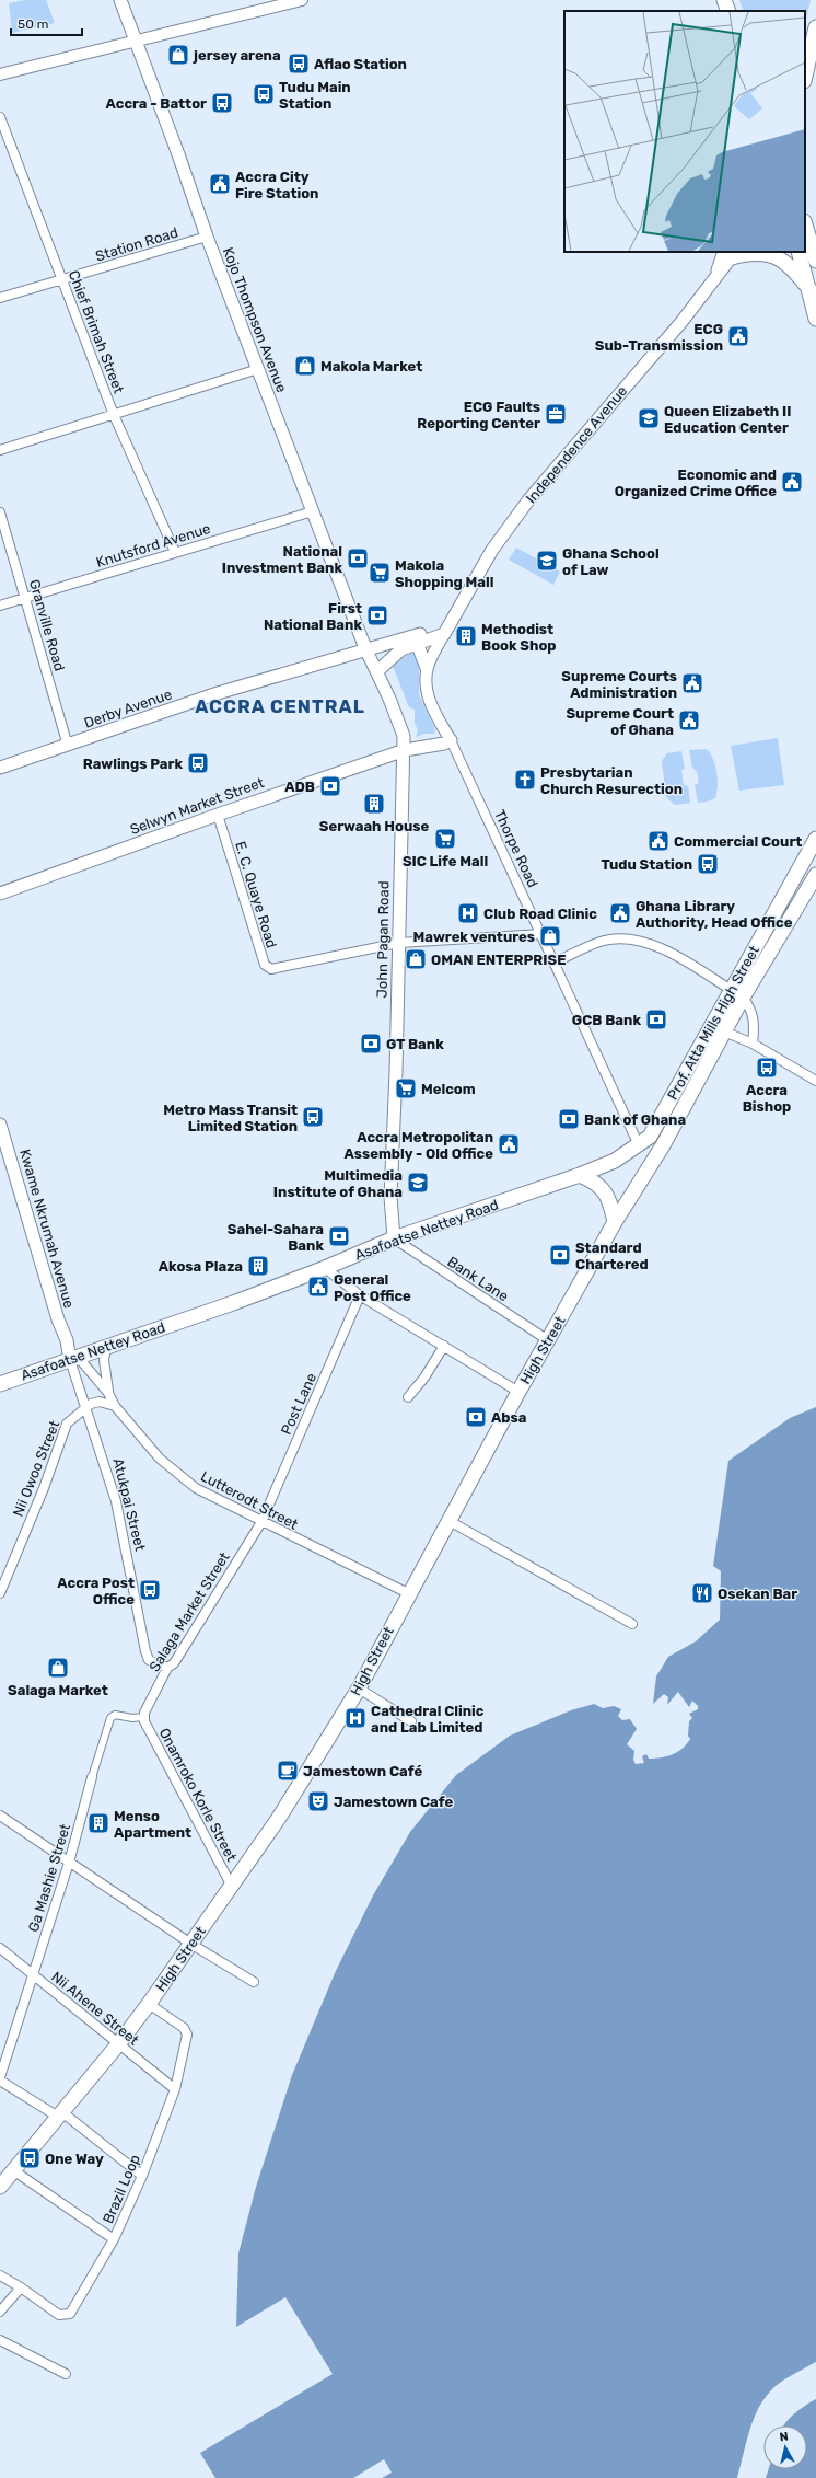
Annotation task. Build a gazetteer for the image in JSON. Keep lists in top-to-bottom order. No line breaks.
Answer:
{"streets":{"main road":["Kojo Thompson Avenue","Independence Avenue","Derby Avenue","Selwyn Market Street","John Pagan Road","Prof. Atta Mills High Street","Kwame Nkrumah Avenue","Asafoatse Nettey Road","High Street"],"street":["Station Road","Chief Brimah Street","Knutsford Avenue","Granville Road","Thorpe Road","E. C. Quaye Road","Bank Lane","Post Lane","Nii Owoo Street","Lutterodt Street","Atukpai Street","Salaga Market Street","Onamroko Korle Street","Ga Mashie Street","Nii Ahene Street","Brazil Loop"]},"crossings":[["Station Road","Kojo Thompson Avenue"],["Station Road","Chief Brimah Street"],["Kojo Thompson Avenue","Knutsford Avenue"],["Kojo Thompson Avenue","Derby Avenue"],["Kojo Thompson Avenue","John Pagan Road"],["Chief Brimah Street","Knutsford Avenue"],["Independence Avenue","Thorpe Road"],["Knutsford Avenue","Granville Road"],["Granville Road","Derby Avenue"],["Derby Avenue","John Pagan Road"],["Selwyn Market Street","Thorpe Road"],["Selwyn Market Street","E. C. Quaye Road"],["Selwyn Market Street","John Pagan Road"],["Thorpe Road","E. C. Quaye Road"],["Thorpe Road","Prof. Atta Mills High Street"],["Thorpe Road","Asafoatse Nettey Road"],["E. C. Quaye Road","John Pagan Road"],["John Pagan Road","Asafoatse Nettey Road"],["John Pagan Road","Bank Lane"],["Prof. Atta Mills High Street","Asafoatse Nettey Road"],["Prof. Atta Mills High Street","High Street"],["Kwame Nkrumah Avenue","Asafoatse Nettey Road"],["Kwame Nkrumah Avenue","Atukpai Street"],["Asafoatse Nettey Road","Bank Lane"],["Asafoatse Nettey Road","Atukpai Street"],["Bank Lane","High Street"],["High Street","Lutterodt Street"],["High Street","Onamroko Korle Street"],["High Street","Nii Ahene Street"],["High Street","Brazil Loop"],["Post Lane","Lutterodt Street"],["Post Lane","Salaga Market Street"],["Nii Owoo Street","Atukpai Street"],["Lutterodt Street","Salaga Market Street"],["Atukpai Street","Salaga Market Street"],["Salaga Market Street","Onamroko Korle Street"],["Salaga Market Street","Ga Mashie Street"],["Onamroko Korle Street","Ga Mashie Street"],["Ga Mashie Street","Nii Ahene Street"],["Nii Ahene Street","Brazil Loop"]],"districts":["ACCRA CENTRAL"],"places":{"shop":["jersey arena","Makola Market","Mawrek ventures","OMAN ENTERPRISE","Salaga Market"],"bus stop":["Aflao Station","Tudu Main Station","Accra - Battor","Rawlings Park","Tudu Station","Accra Bishop","Metro Mass Transit Limited Station","Accra Post Office","One Way"],"public building":["Accra City Fire Station","ECG Sub-Transmission","Economic and Organized Crime Office","Supreme Courts Administration","Supreme Court of Ghana","Commercial Court","Ghana Library Authority, Head Office","Accra Metropolitan Assembly - Old Office","General Post Office"],"office":["ECG Faults Reporting Center"],"school or university":["Queen Elizabeth II Education Center","Ghana School of Law","Multimedia Institute of Ghana"],"bank":["National Investment Bank","First National Bank","ADB","GCB Bank","GT Bank","Bank of Ghana","Sahel-Sahara Bank","Standard Chartered","Absa"],"supermarket":["Makola Shopping Mall","SIC Life Mall","Melcom"],"building":["Methodist Book Shop","Serwaah House","Akosa Plaza","Menso Apartment"],"church":["Presbytarian Church Resurection"],"hospital":["Club Road Clinic","Cathedral Clinic and Lab Limited"],"restaurant":["Osekan Bar"],"cafe":["Jamestown Café"],"theatre":["Jamestown Cafe"]},"scale_bar":"50 m","north":"top"}
